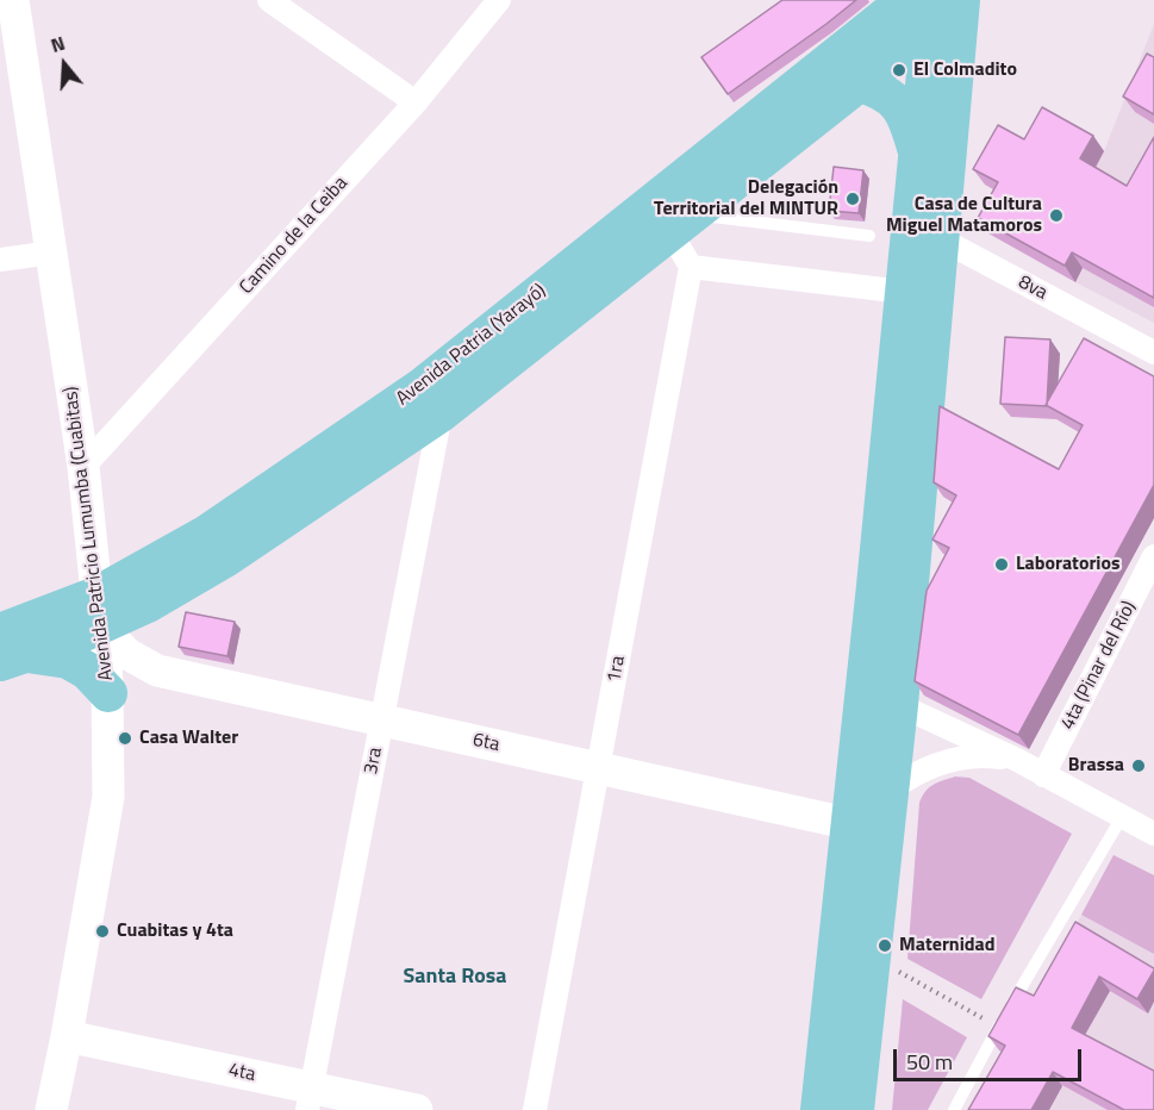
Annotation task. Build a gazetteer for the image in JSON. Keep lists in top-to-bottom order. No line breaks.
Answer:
{"streets":{"main road":["Avenida Patria (Yarayó)"],"street":["Camino de la Ceiba","8va","Avenida Patricio Lumumba (Cuabitas)","4ta (Pinar del Río)","1ra","6ta","3ra","4ta"]},"crossings":[["Camino de la Ceiba","Avenida Patricio Lumumba (Cuabitas)"],["Avenida Patria (Yarayó)","Avenida Patricio Lumumba (Cuabitas)"],["Avenida Patria (Yarayó)","6ta"],["Avenida Patria (Yarayó)","3ra"],["Avenida Patricio Lumumba (Cuabitas)","6ta"],["Avenida Patricio Lumumba (Cuabitas)","4ta"],["1ra","6ta"],["6ta","3ra"],["3ra","4ta"]],"districts":["Santa Rosa"],"places":["El Colmadito","Delegación Territorial del MINTUR","Casa de Cultura Miguel Matamoros","Laboratorios","Casa Walter","Brassa","Cuabitas y 4ta","Maternidad"],"scale_bar":"50 m","north":"top"}
